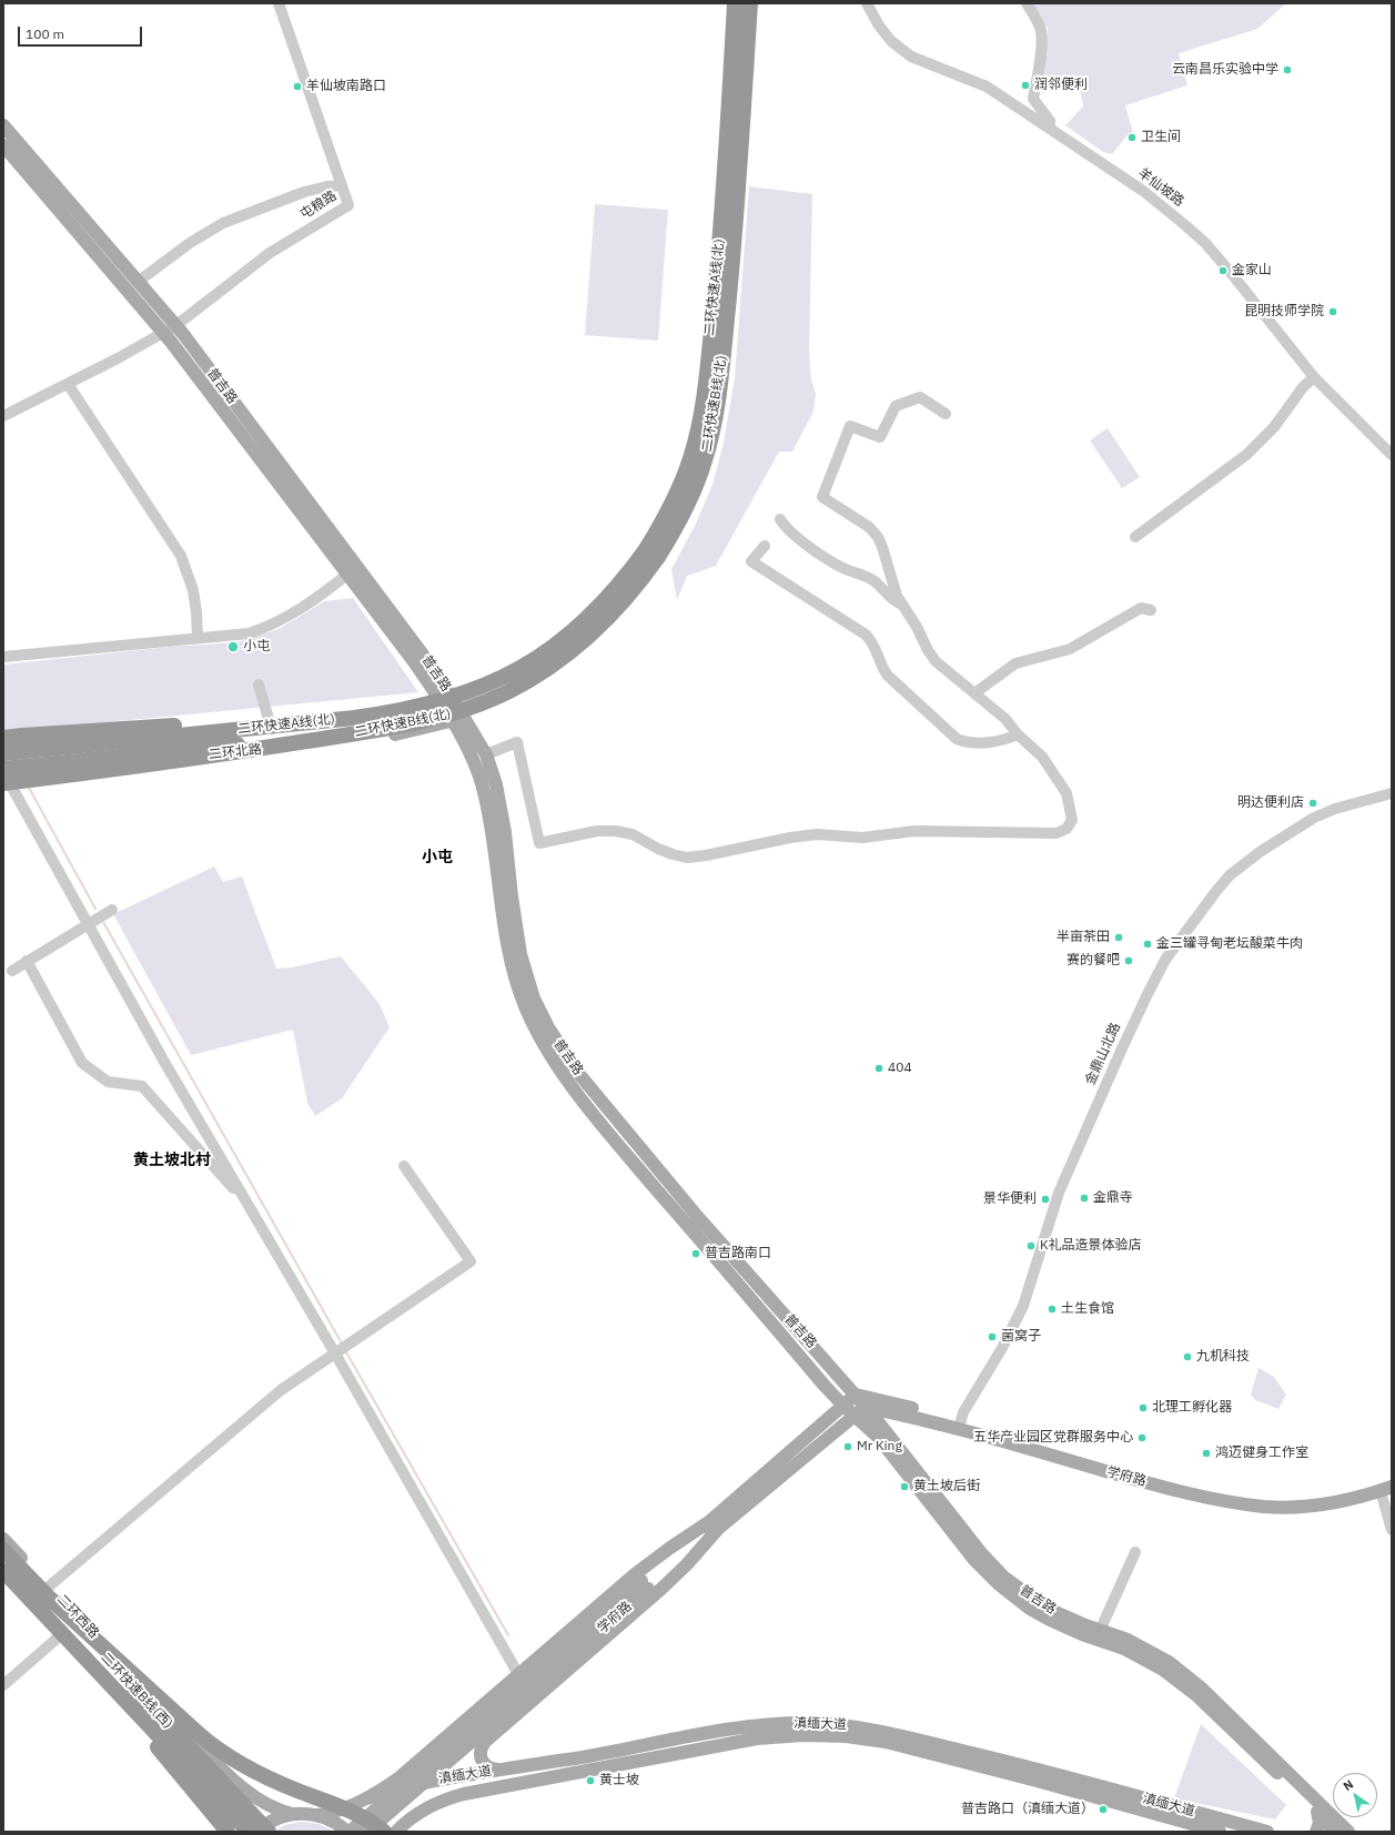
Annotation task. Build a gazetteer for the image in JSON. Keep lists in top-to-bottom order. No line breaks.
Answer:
{"streets":{"highway":["二环快速A线(北)","二环快速B线(北)","二环快速B线(西)"],"main road":["普吉路","二环北路","学府路","二环西路","滇缅大道"],"street":["羊仙坡路","屯粮路","金鼎山北路"]},"crossings":[["屯粮路","普吉路"],["二环快速A线(北)","二环快速B线(北)"],["普吉路","二环北路"],["普吉路","学府路"],["金鼎山北路","学府路"],["学府路","滇缅大道"],["二环西路","二环快速B线(西)"]],"districts":["小屯","黄土坡北村"],"places":["云南昌乐实验中学","润邻便利","羊仙坡南路口","卫生间","金家山","昆明技师学院","小屯","明达便利店","半亩茶田","金三罐寻甸老坛酸菜牛肉","赛的餐吧","404","金鼎寺","景华便利","K礼品造景体验店","普吉路南口","土生食馆","菌窝子","九机科技","北理工孵化器","五华产业园区党群服务中心","Mr King","鸿迈健身工作室","黄土坡后街","黄士坡","普吉路口（滇缅大道）"],"scale_bar":"100 m","north":"top left"}
